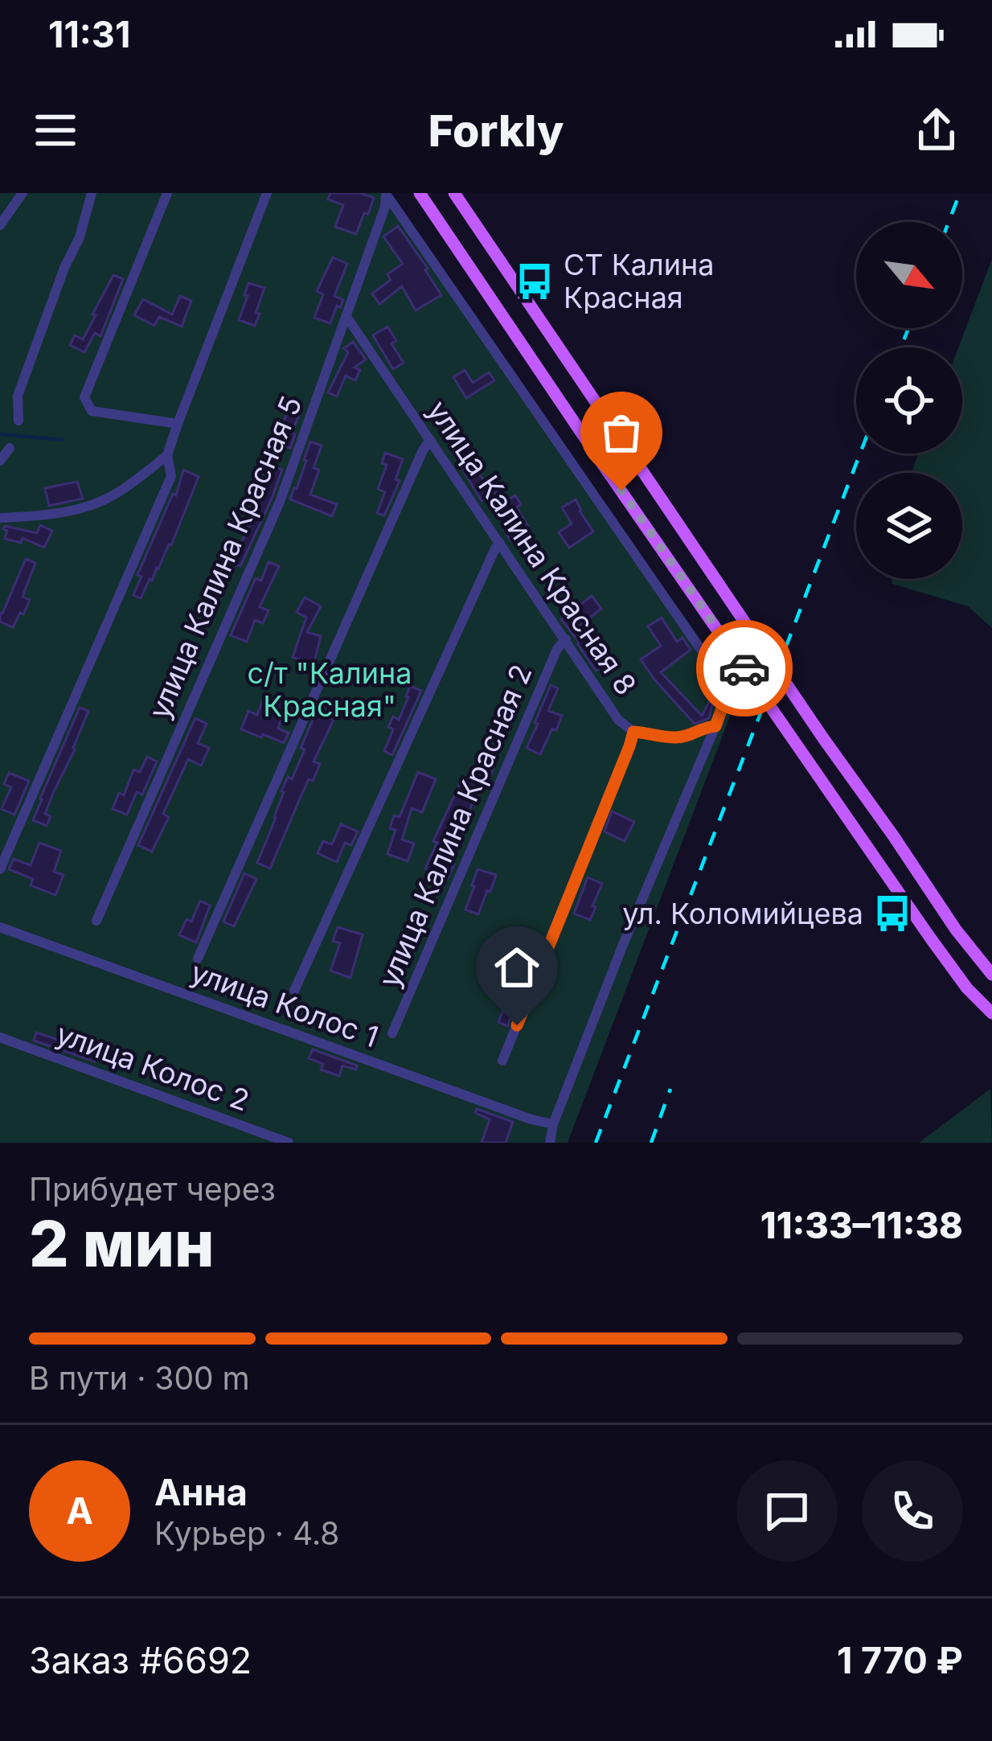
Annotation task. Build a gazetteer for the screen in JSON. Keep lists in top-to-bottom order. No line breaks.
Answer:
{"streets":{"street":["улица Калина Красная 8","улица Калина Красная 5","улица Калина Красная 2","улица Колос 1","улица Колос 2"]},"crossings":[["улица Калина Красная 8","улица Калина Красная 5"],["улица Калина Красная 8","улица Калина Красная 2"]],"parks":["с/т \"Калина Красная\""],"places":{"bus stop":["СТ Калина Красная","ул. Коломийцева"]},"north":"bottom right","page":{"status":"11:31","header":"Forkly","heading":["2 мин","Прибудет через","11:33–11:38"],"panel":["Анна","Курьер · 4.8","Заказ #6692","1 770 ₽"],"bar":"В пути · 300 m","round":"А"}}
